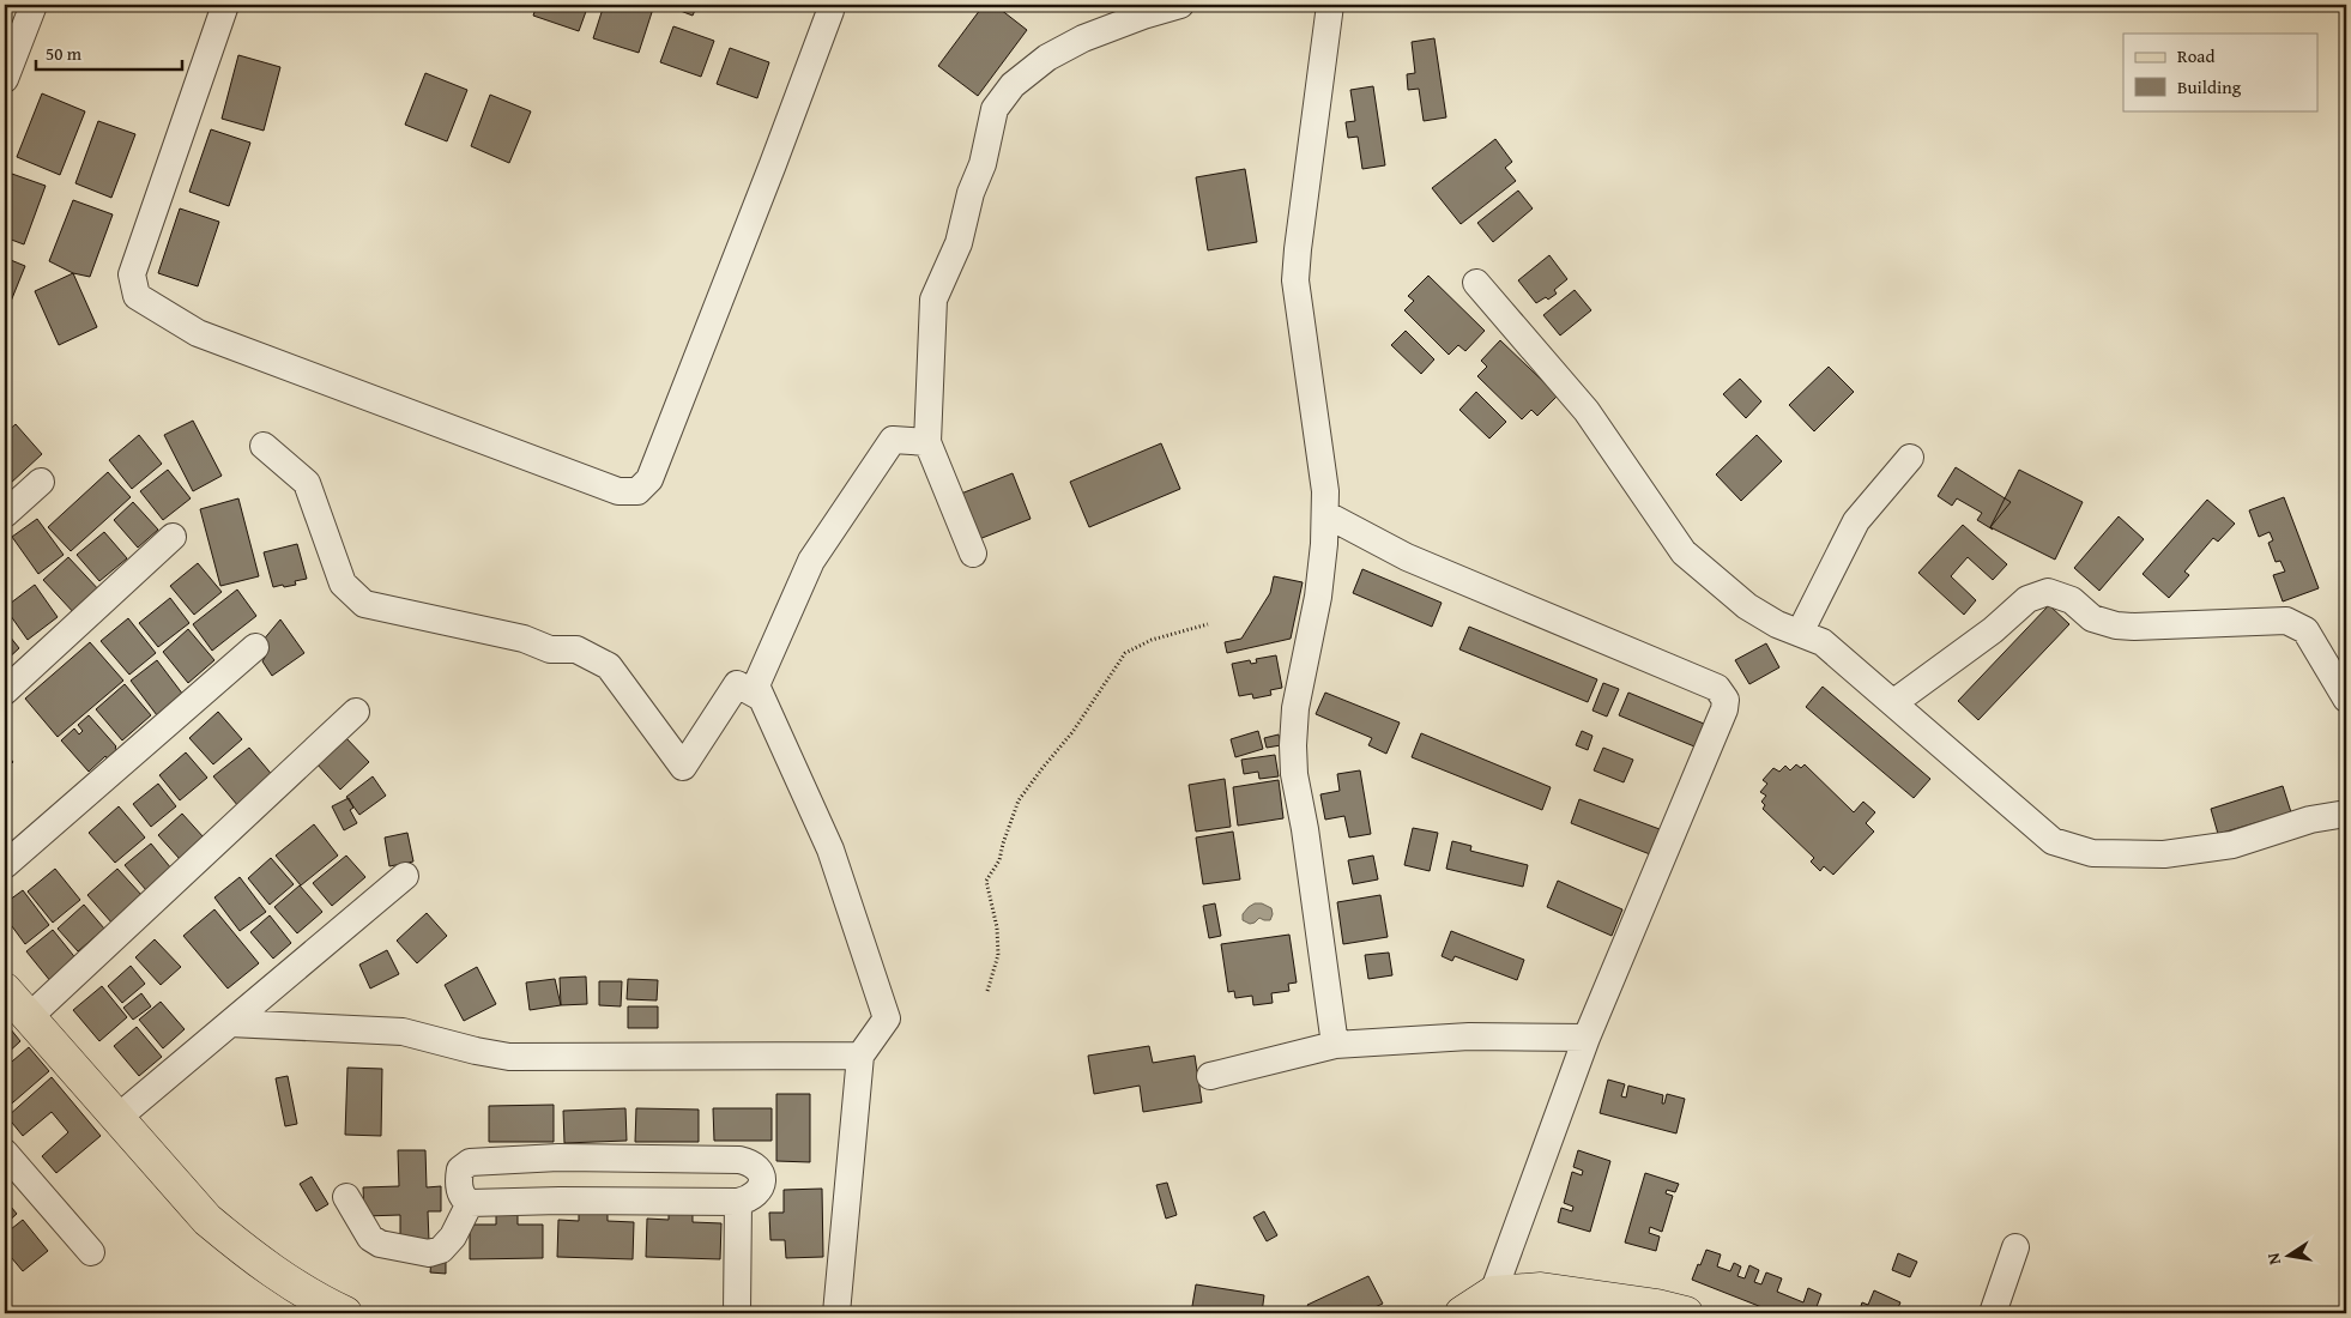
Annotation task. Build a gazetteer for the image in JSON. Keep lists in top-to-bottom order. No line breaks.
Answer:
{"legend":["Road","Building"],"scale_bar":"50 m","north":"left"}
